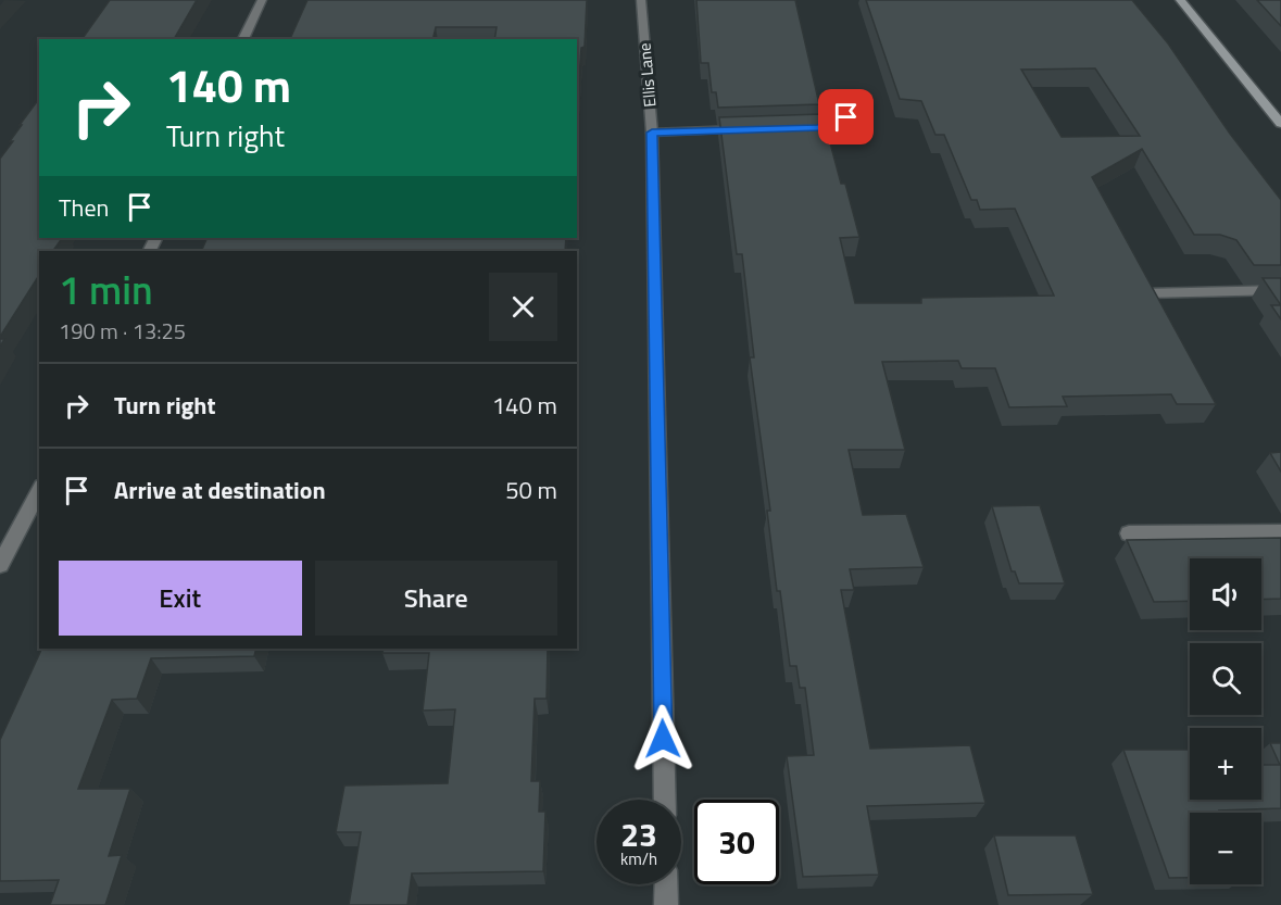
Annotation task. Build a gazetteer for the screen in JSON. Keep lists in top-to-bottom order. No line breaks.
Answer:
{"streets":{"street":["Ellis Lane"]},"page":{"turn":["140 m","Turn right"],"then":"Then","heading":["1 min","190 m · 13:25"],"list":[{"name":"Turn right","value":"140 m"},{"name":"Arrive at destination","value":"50 m"}],"buttons":["Exit","Share"],"map_buttons":["+","−"],"speed":"23 km/h","limit":"30"}}
